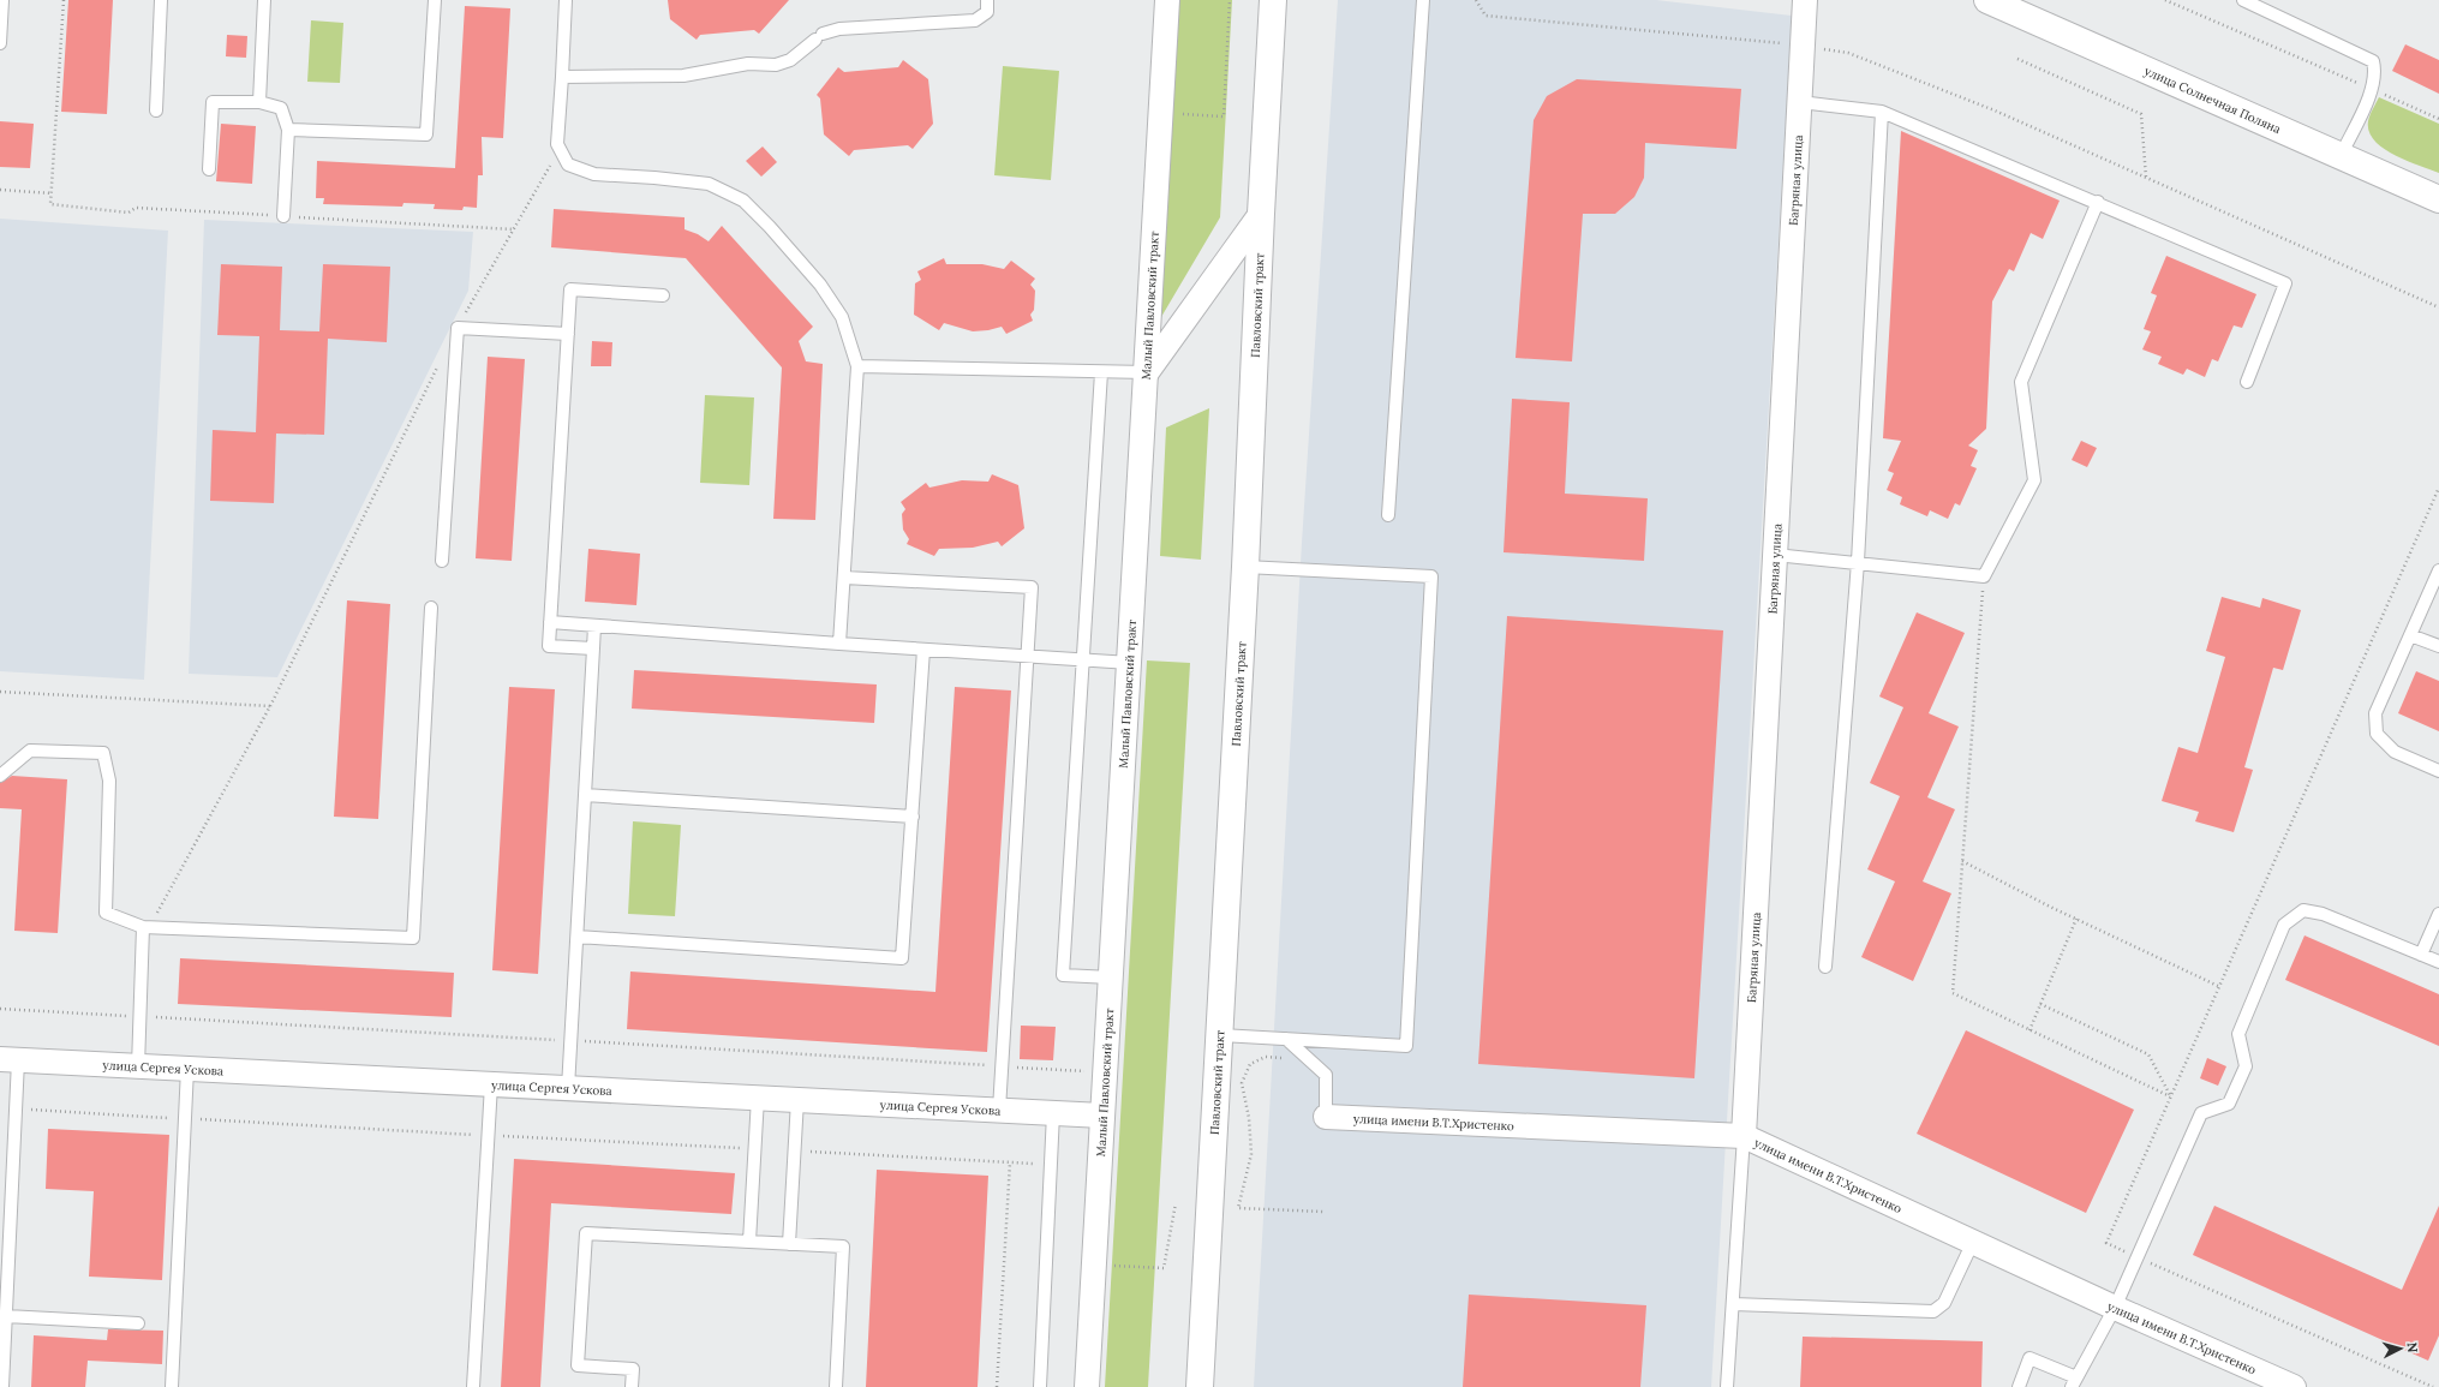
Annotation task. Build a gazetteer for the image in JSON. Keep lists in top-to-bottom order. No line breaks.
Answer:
{"streets":{"main road":["улица Солнечная Поляна","Павловский тракт"],"street":["Багряная улица","Малый Павловский тракт","улица Сергея Ускова","улица имени В.Т.Христенко"]},"crossings":[["Багряная улица","улица имени В.Т.Христенко"],["Малый Павловский тракт","улица Сергея Ускова"]],"north":"right"}
